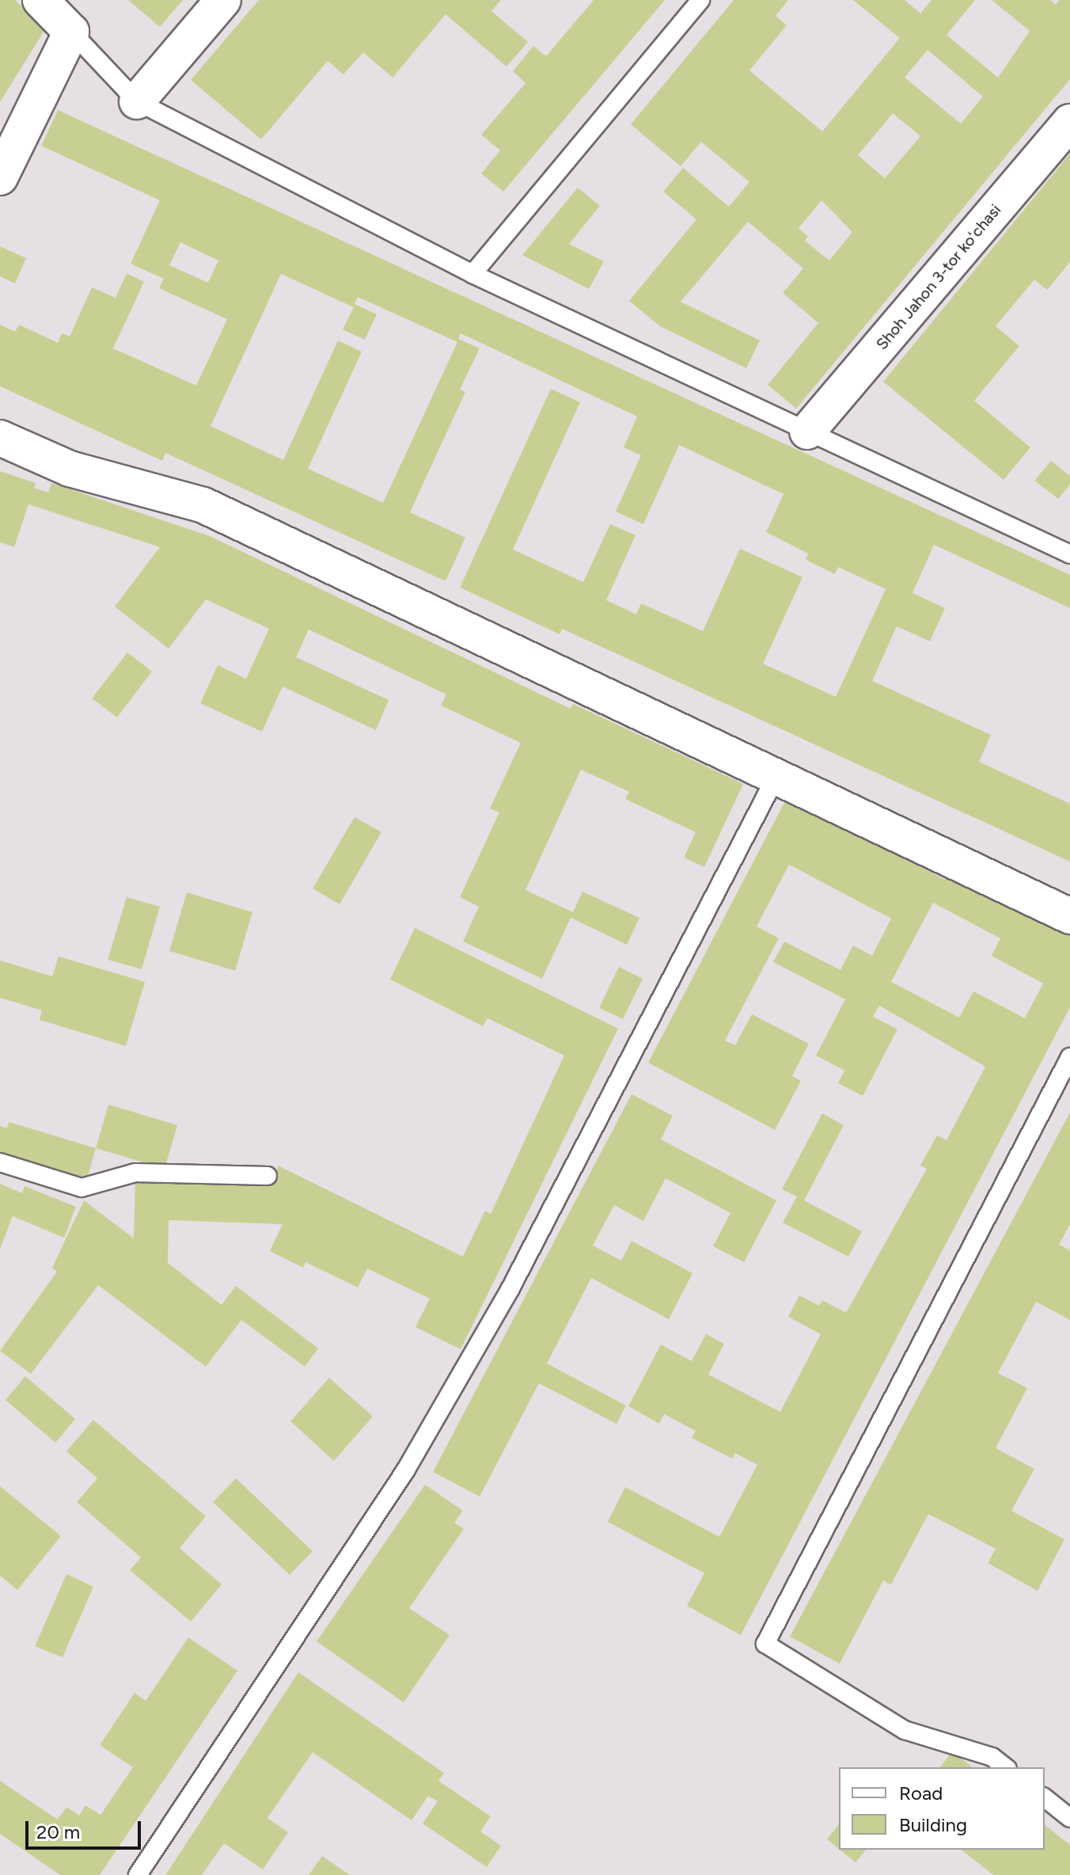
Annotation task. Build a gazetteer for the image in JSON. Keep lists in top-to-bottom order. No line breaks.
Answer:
{"streets":{"street":["Shoh Jahon 3-tor koʻchasi"]},"legend":["Road","Building"],"scale_bar":"20 m"}
